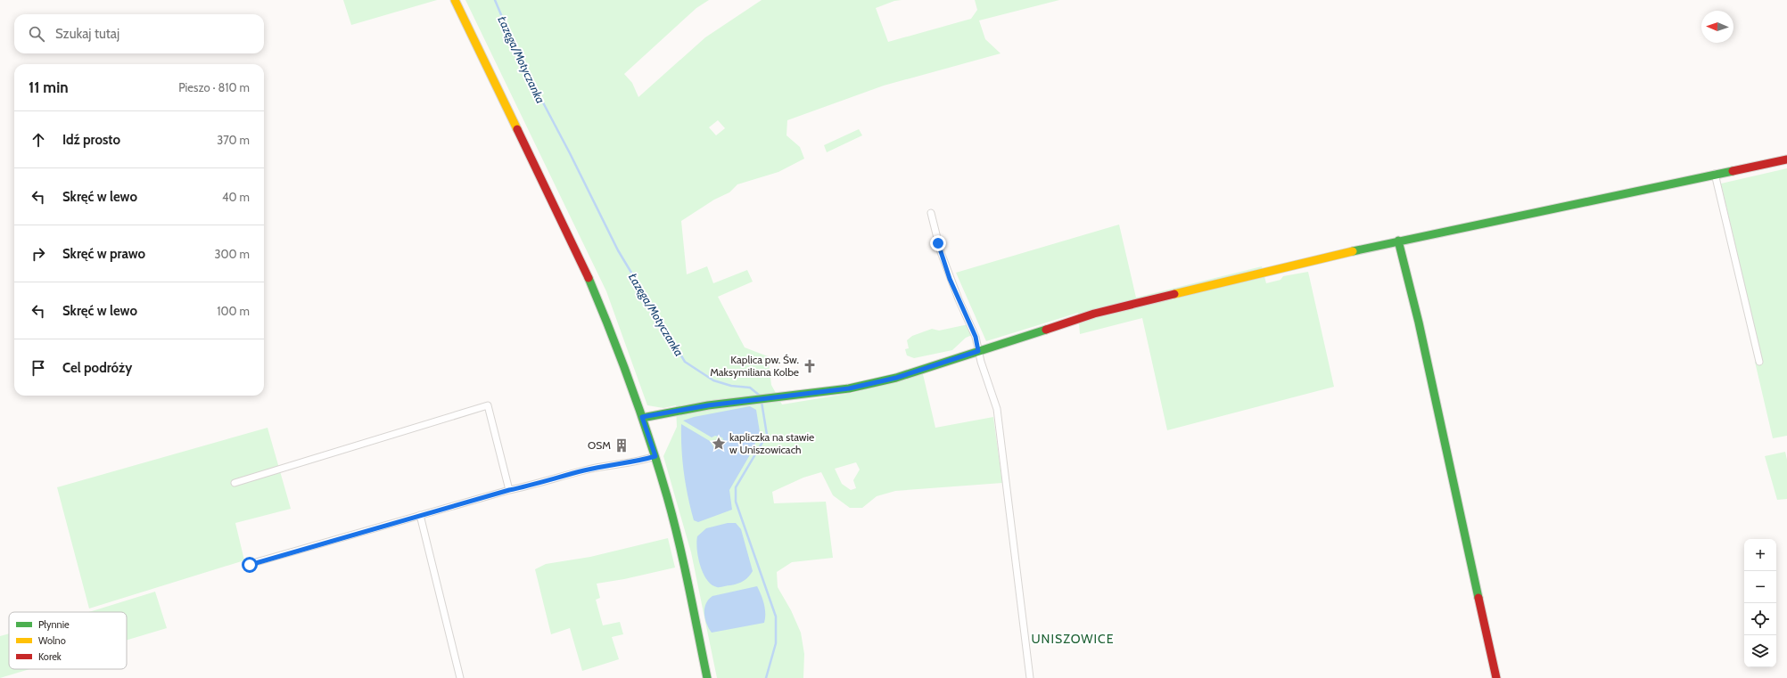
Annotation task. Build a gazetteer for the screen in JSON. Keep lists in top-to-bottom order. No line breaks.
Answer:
{"districts":["UNISZOWICE"],"water":["Łazęga/Motyczanka"],"places":{"church":["Kaplica pw. Św. Maksymiliana Kolbe"],"place":["kapliczka na stawie w Uniszowicach"],"building":["OSM"]},"legend":["Płynnie","Wolno","Korek"],"north":"left","page":{"search":"Szukaj tutaj","heading":["11 min","Pieszo · 810 m"],"list":[["Idź prosto","370 m"],["Skręć w lewo","40 m"],["Skręć w prawo","300 m"],["Skręć w lewo","100 m"],"Cel podróży"],"map_buttons":["+","−"]}}
